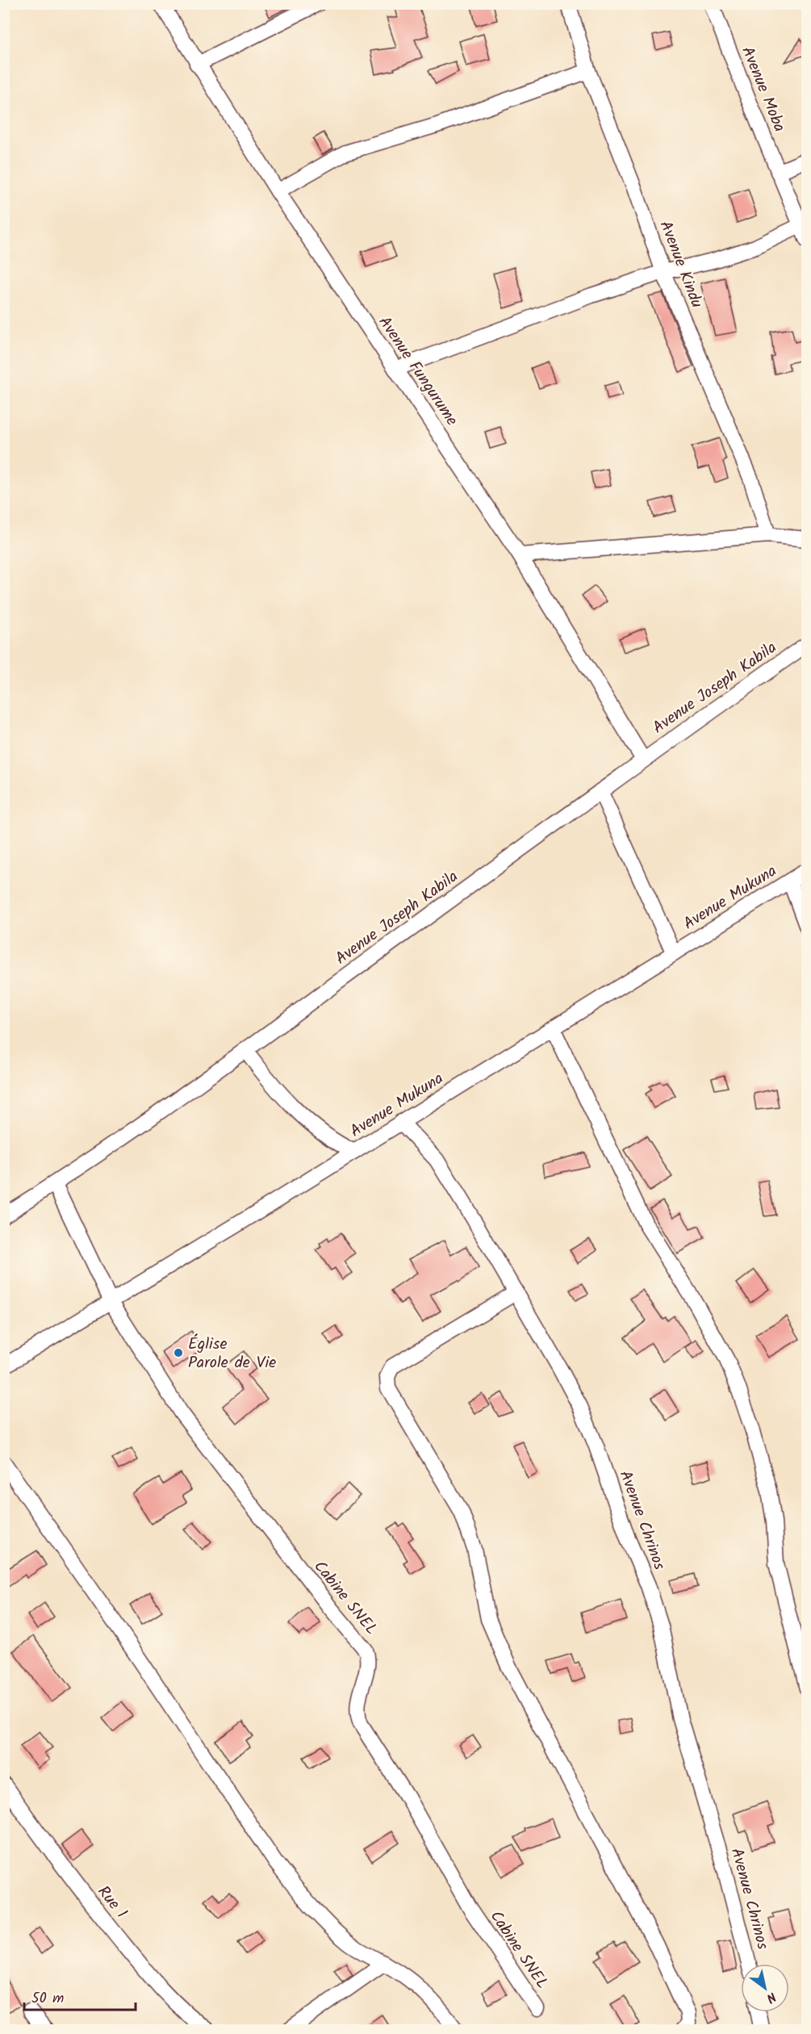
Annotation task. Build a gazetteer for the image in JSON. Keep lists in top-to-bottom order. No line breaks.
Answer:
{"streets":{"street":["Avenue Moba","Avenue Kindu","Avenue Fungurume","Avenue Joseph Kabila","Avenue Mukuna","Avenue Chrinos","Cabine SNEL","Rue 1"]},"crossings":[["Avenue Fungurume","Avenue Joseph Kabila"],["Avenue Joseph Kabila","Cabine SNEL"],["Avenue Mukuna","Avenue Chrinos"],["Avenue Mukuna","Cabine SNEL"]],"places":["Église Parole de Vie"],"scale_bar":"50 m","north":"bottom right"}
